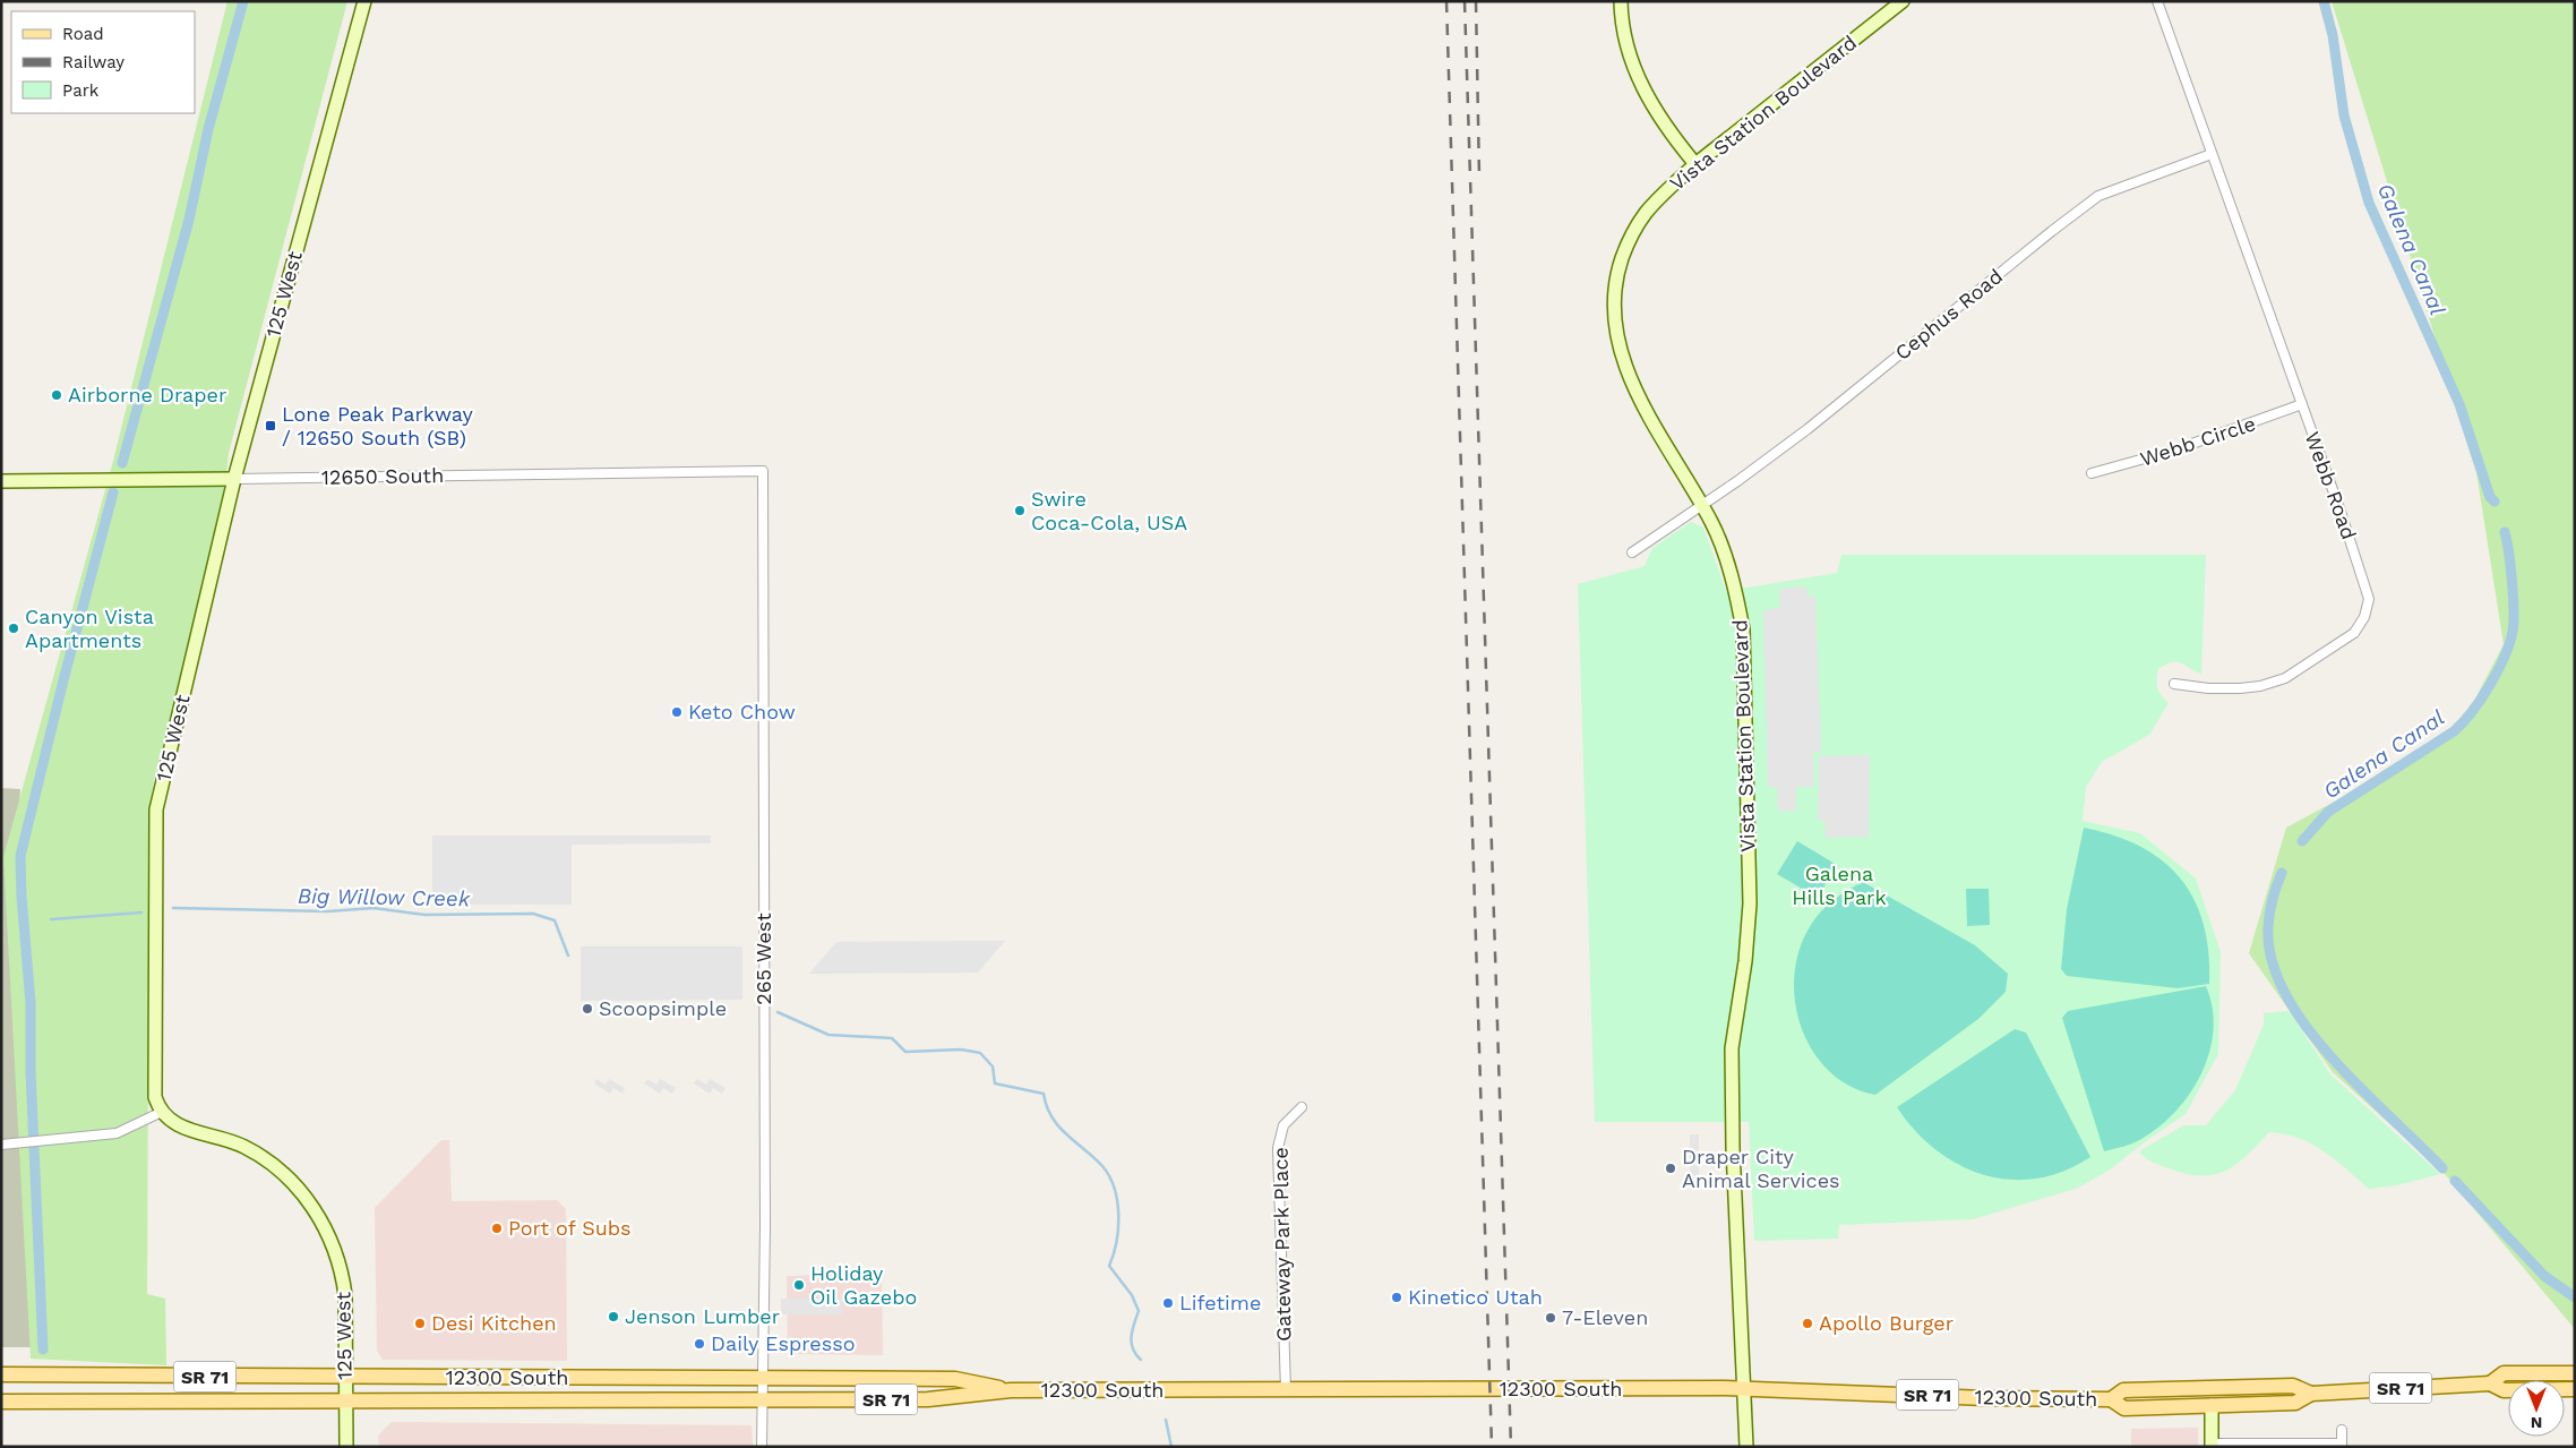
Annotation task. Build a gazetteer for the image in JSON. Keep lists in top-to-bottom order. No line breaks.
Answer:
{"streets":{"main road":["SR 71","12300 South"],"street":["Vista Station Boulevard","125 West","Cephus Road","Webb Circle","12650 South","Webb Road","265 West","Gateway Park Place"]},"crossings":[["Vista Station Boulevard","Cephus Road"],["Vista Station Boulevard","12300 South"],["125 West","12650 South"],["125 West","12300 South"],["Cephus Road","Webb Road"],["Webb Circle","Webb Road"],["12650 South","265 West"],["265 West","12300 South"],["Gateway Park Place","12300 South"],["SR 71","12300 South"]],"water":["Galena Canal","Big Willow Creek"],"parks":["Galena Hills Park"],"places":{"other":["Airborne Draper","Swire Coca-Cola, USA","Canyon Vista Apartments","Keto Chow","Scoopsimple","Draper City Animal Services","Port of Subs","Holiday Oil Gazebo","Kinetico Utah","Lifetime","Jenson Lumber","7-Eleven","Desi Kitchen","Apollo Burger","Daily Espresso"],"transit":["Lone Peak Parkway / 12650 South (SB)"]},"legend":["Road","Railway","Park"],"north":"bottom"}
